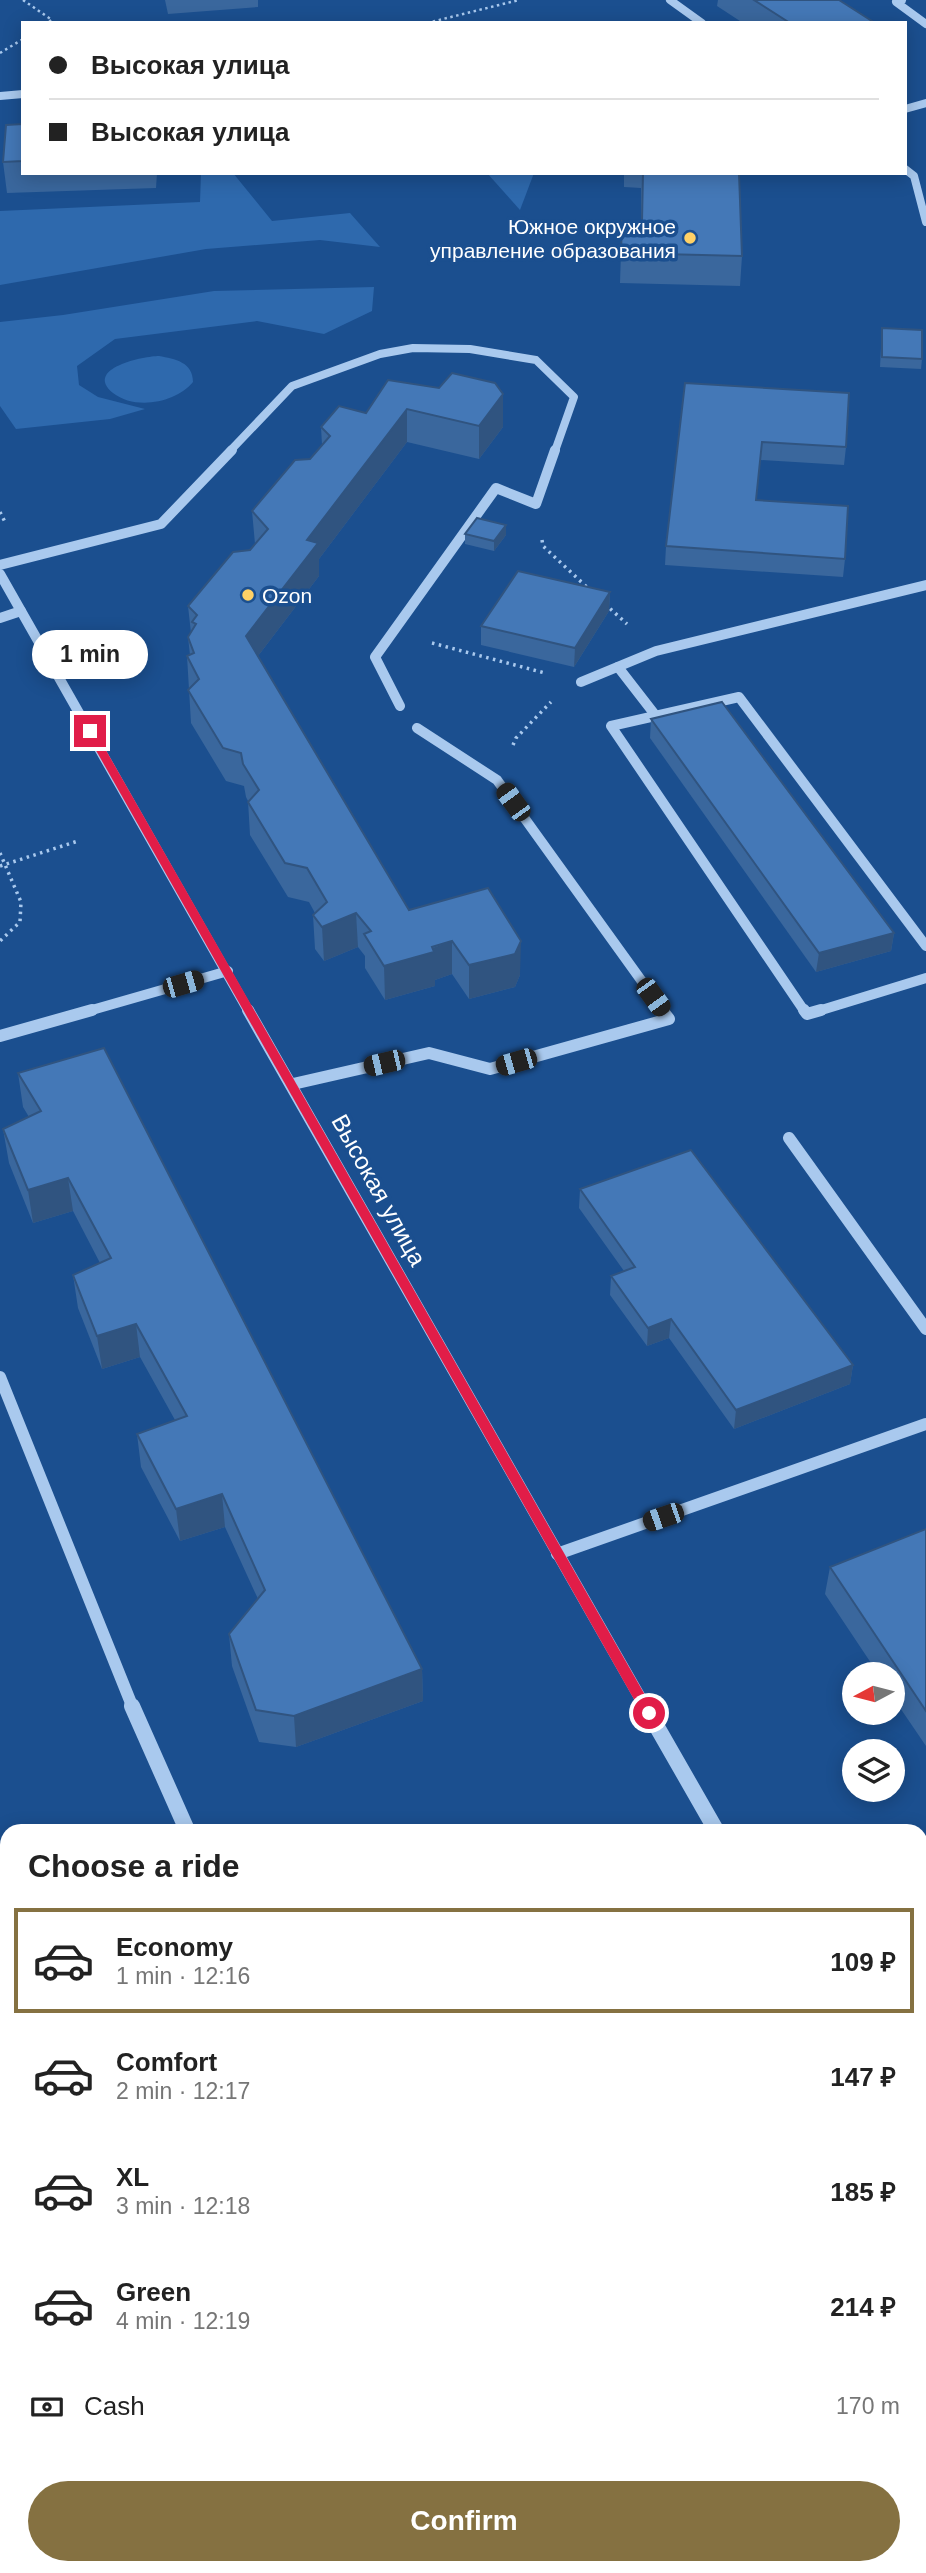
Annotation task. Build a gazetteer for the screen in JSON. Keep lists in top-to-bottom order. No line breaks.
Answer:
{"streets":{"street":["Высокая улица"]},"places":["Южное окружное управление образования","Ozon"],"north":"left","page":{"banner":["Высокая улица","Высокая улица"],"bubble":"1 min","heading":"Choose a ride","list":[{"name":"Economy","note":"1 min · 12:16","value":"109 ₽"},{"name":"Comfort","note":"2 min · 12:17","value":"147 ₽"},{"name":"XL","note":"3 min · 12:18","value":"185 ₽"},{"name":"Green","note":"4 min · 12:19","value":"214 ₽"}],"pay":["Cash","170 m"],"buttons":"Confirm"}}
